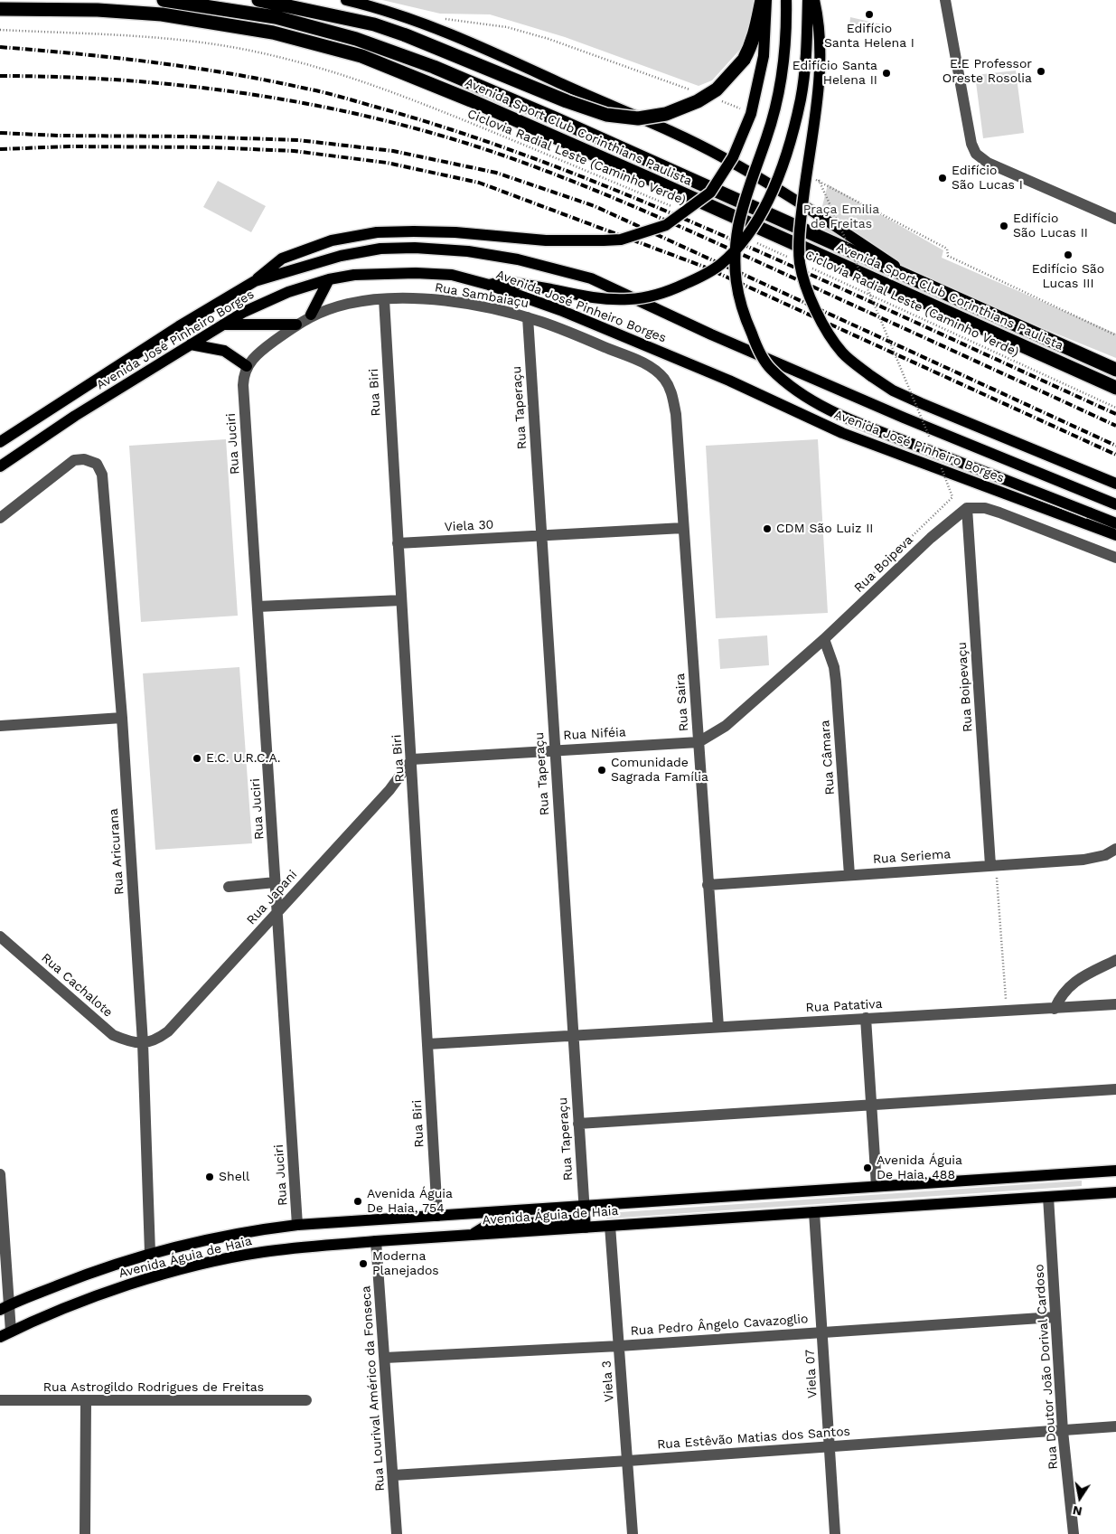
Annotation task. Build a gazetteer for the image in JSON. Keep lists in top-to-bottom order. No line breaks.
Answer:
{"streets":{"highway":["Avenida Sport Club Corinthians Paulista"],"main road":["Avenida José Pinheiro Borges","Avenida Águia de Haia"],"street":["Rua Sambaiaçu","Rua Biri","Rua Taperaçu","Rua Juciri","Viela 30","Rua Boipeva","Rua Boipevaçu","Rua Saira","Rua Niféia","Rua Câmara","Rua Aricurana","Rua Seriema","Rua Japani","Rua Cachalote","Rua Patativa","Rua Pedro Ângelo Cavazoglio","Rua Doutor João Dorival Cardoso","Viela 07","Viela 3","Rua Astrogildo Rodrigues de Freitas","Rua Lourival Américo da Fonseca","Rua Estêvão Matias dos Santos"],"path":["Ciclovia Radial Leste (Caminho Verde)"]},"crossings":[["Rua Sambaiaçu","Rua Biri"],["Rua Sambaiaçu","Rua Taperaçu"],["Rua Sambaiaçu","Rua Juciri"],["Rua Sambaiaçu","Rua Saira"],["Rua Biri","Viela 30"],["Rua Biri","Rua Niféia"],["Rua Biri","Rua Japani"],["Rua Biri","Rua Patativa"],["Rua Biri","Avenida Águia de Haia"],["Rua Taperaçu","Viela 30"],["Rua Taperaçu","Rua Niféia"],["Rua Taperaçu","Rua Patativa"],["Rua Taperaçu","Avenida Águia de Haia"],["Rua Juciri","Rua Japani"],["Rua Juciri","Avenida Águia de Haia"],["Viela 30","Rua Saira"],["Rua Boipeva","Rua Boipevaçu"],["Rua Boipeva","Rua Saira"],["Rua Boipeva","Rua Niféia"],["Rua Boipeva","Rua Câmara"],["Rua Boipevaçu","Rua Seriema"],["Rua Saira","Rua Niféia"],["Rua Saira","Rua Seriema"],["Rua Saira","Rua Patativa"],["Rua Niféia","Rua Japani"],["Rua Câmara","Rua Seriema"],["Rua Aricurana","Rua Japani"],["Rua Aricurana","Rua Cachalote"],["Rua Aricurana","Avenida Águia de Haia"],["Rua Japani","Rua Cachalote"],["Avenida Águia de Haia","Rua Doutor João Dorival Cardoso"],["Avenida Águia de Haia","Viela 07"],["Avenida Águia de Haia","Viela 3"],["Avenida Águia de Haia","Rua Lourival Américo da Fonseca"],["Rua Pedro Ângelo Cavazoglio","Rua Doutor João Dorival Cardoso"],["Rua Pedro Ângelo Cavazoglio","Viela 07"],["Rua Pedro Ângelo Cavazoglio","Viela 3"],["Rua Pedro Ângelo Cavazoglio","Rua Lourival Américo da Fonseca"],["Rua Doutor João Dorival Cardoso","Rua Estêvão Matias dos Santos"],["Viela 07","Rua Estêvão Matias dos Santos"],["Viela 3","Rua Estêvão Matias dos Santos"],["Rua Lourival Américo da Fonseca","Rua Estêvão Matias dos Santos"]],"parks":["Praça Emilia de Freitas"],"places":["Edifício Santa Helena I","E.E Professor Oreste Rosolia","Edifício Santa Helena II","Edifício São Lucas I","Edifício São Lucas II","Edifício São Lucas III","CDM São Luiz II","E.C. U.R.C.A.","Comunidade Sagrada Família","Avenida Águia De Haia, 488","Shell","Avenida Águia De Haia, 754","Moderna Planejados"],"north":"bottom"}
